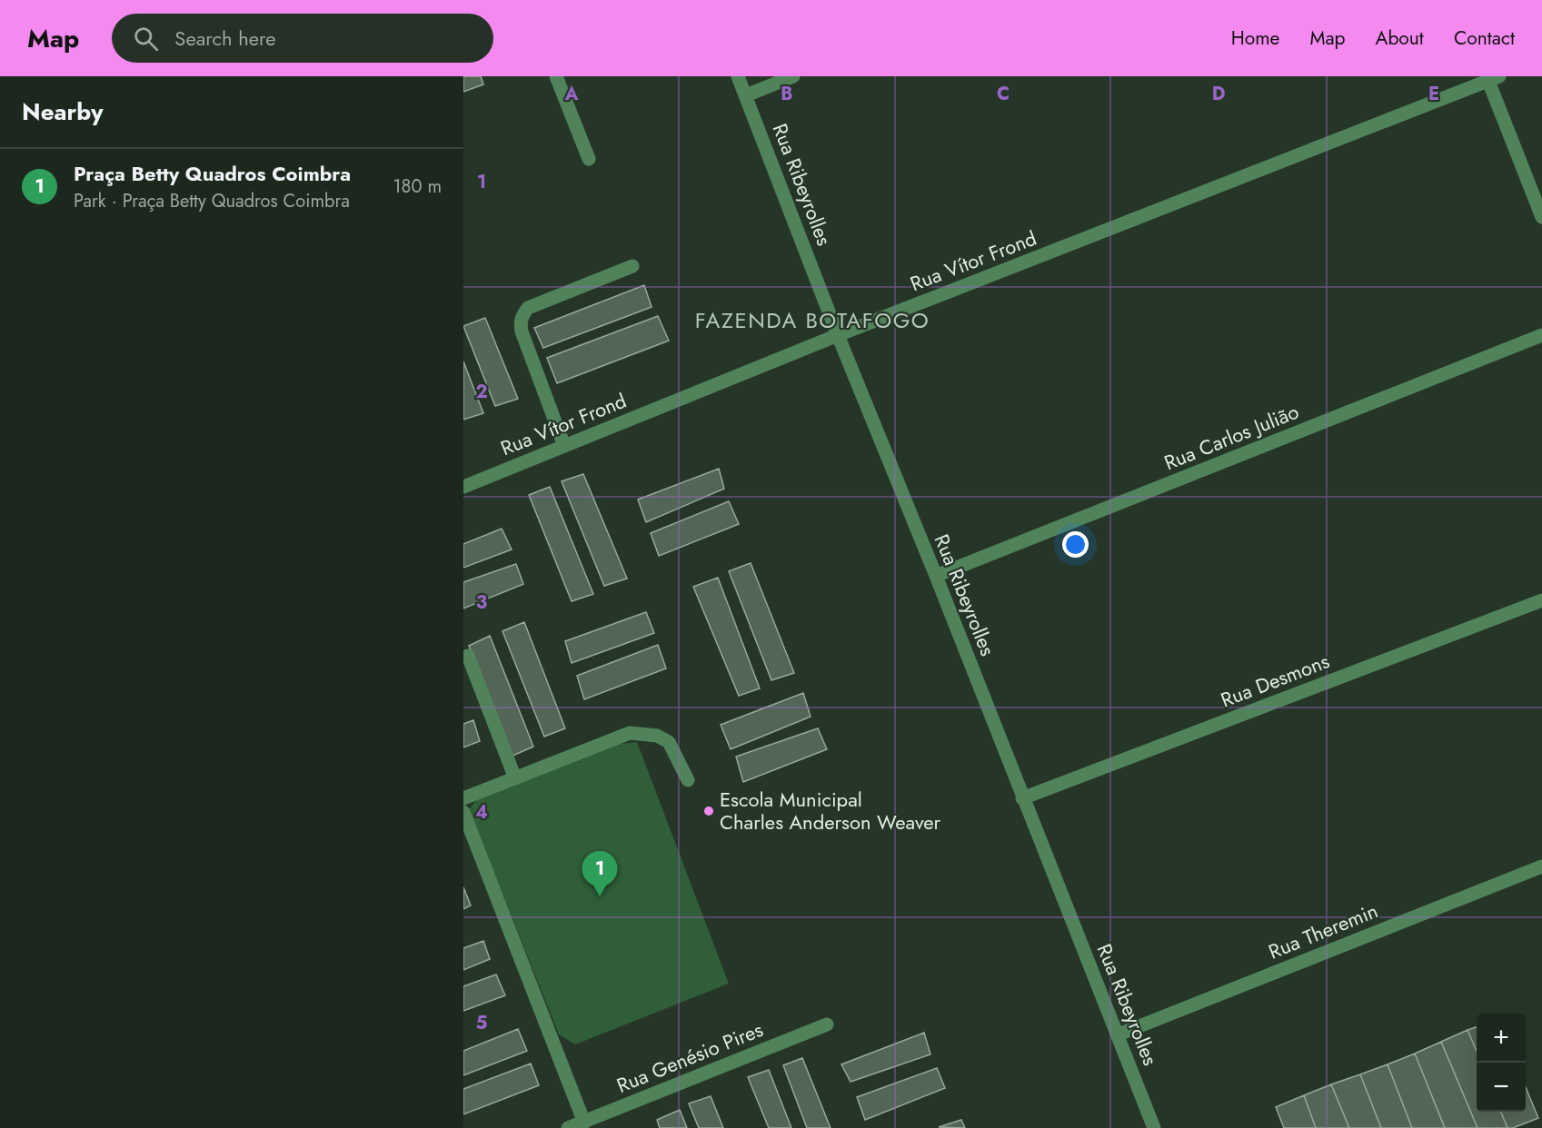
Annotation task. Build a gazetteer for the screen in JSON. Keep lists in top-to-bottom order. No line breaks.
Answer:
{"streets":{"street":["Rua Ribeyrolles","Rua Vítor Frond","Rua Carlos Julião","Rua Desmons","Rua Theremin","Rua Genésio Pires"]},"crossings":[["Rua Ribeyrolles","Rua Vítor Frond"],["Rua Ribeyrolles","Rua Carlos Julião"],["Rua Ribeyrolles","Rua Desmons"],["Rua Ribeyrolles","Rua Theremin"]],"districts":["FAZENDA BOTAFOGO"],"places":["Escola Municipal Charles Anderson Weaver"],"page":{"header":"Map","search":"Search here","nav":["Home","Map","About","Contact"],"heading":"Nearby","list":[{"mark":"1","name":"Praça Betty Quadros Coimbra","note":"Park · Praça Betty Quadros Coimbra","value":"180 m"}],"pins":"1","map_buttons":["+","−"]},"grid":{"columns":["A","B","C","D","E"],"rows":["1","2","3","4","5"]}}
